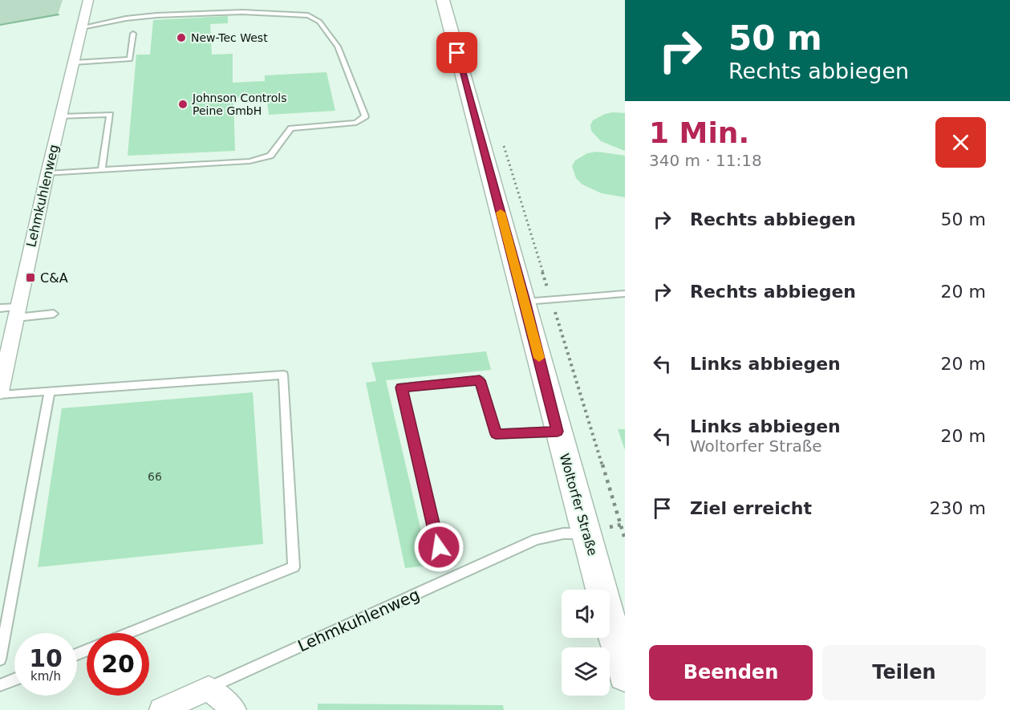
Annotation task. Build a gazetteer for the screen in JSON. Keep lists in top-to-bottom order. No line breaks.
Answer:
{"streets":{"main road":["Woltorfer Straße"],"street":["Lehmkuhlenweg"]},"crossings":[["Lehmkuhlenweg","Woltorfer Straße"]],"places":{"other":["New-Tec West","Johnson Controls Peine GmbH"],"transit":["C&A"]},"house_numbers":["66"],"page":{"turn":["50 m","Rechts abbiegen"],"heading":["1 Min.","340 m · 11:18"],"list":[{"name":"Rechts abbiegen","value":"50 m"},{"name":"Rechts abbiegen","value":"20 m"},{"name":"Links abbiegen","value":"20 m"},{"name":"Links abbiegen","note":"Woltorfer Straße","value":"20 m"},{"name":"Ziel erreicht","value":"230 m"}],"speed":"10 km/h","limit":"20","buttons":["Beenden","Teilen"]}}
